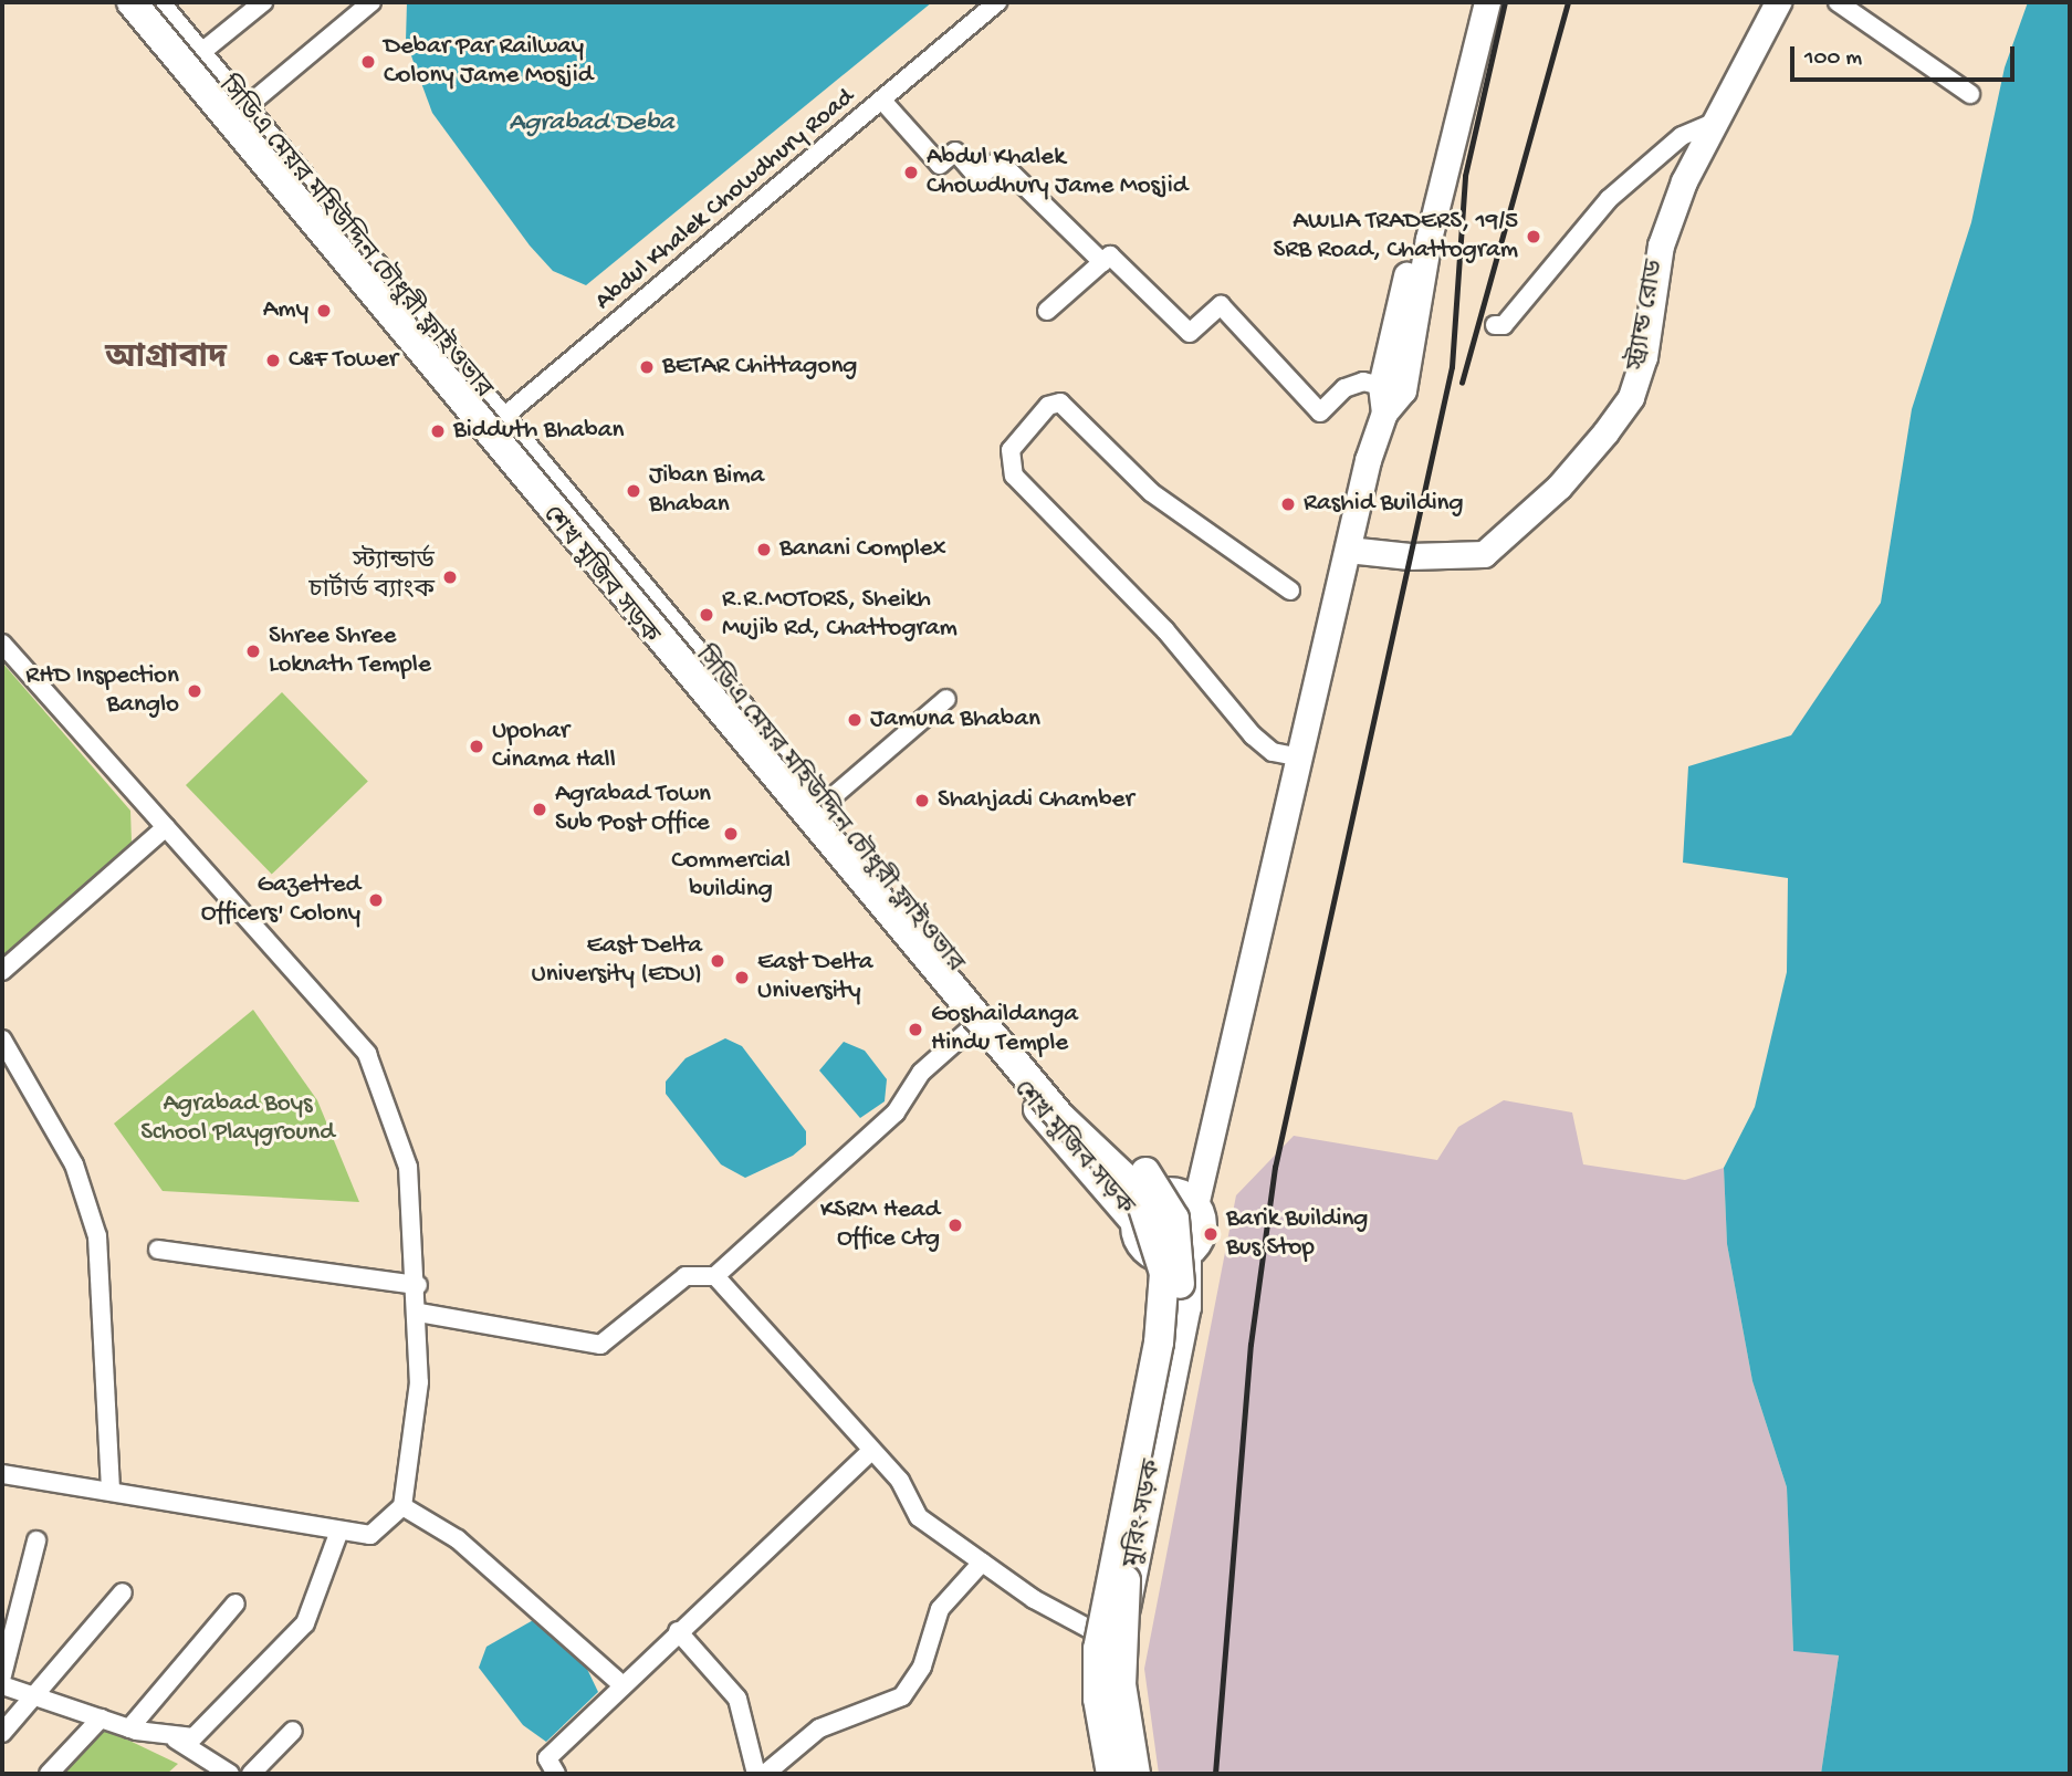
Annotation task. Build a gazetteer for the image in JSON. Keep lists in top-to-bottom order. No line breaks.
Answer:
{"streets":{"highway":["সিডিএ মেয়র মহিউদ্দিন চৌধুরী ফ্লাইওভার","শেখ মুজিব সড়ক","মুরিং সড়ক"],"main road":["স্ট্র্যান্ড রোড"],"street":["Abdul Khalek Chowdhury Road"]},"crossings":[["Abdul Khalek Chowdhury Road","শেখ মুজিব সড়ক"],["সিডিএ মেয়র মহিউদ্দিন চৌধুরী ফ্লাইওভার","শেখ মুজিব সড়ক"],["শেখ মুজিব সড়ক","মুরিং সড়ক"]],"districts":["আগ্রাবাদ"],"water":["Agrabad Deba"],"parks":["Agrabad Boys School Playground"],"places":["Debar Par Railway Colony Jame Mosjid","Abdul Khalek Chowdhury Jame Mosjid","AWLIA TRADERS, 19/5 SRB Road, Chattogram","Amy","C&F Tower","BETAR Chittagong","Bidduth Bhaban","Jiban Bima Bhaban","Rashid Building","Banani Complex","স্ট্যান্ডার্ড চার্টার্ড ব্যাংক","R.R.MOTORS, Sheikh Mujib Rd, Chattogram","Shree Shree Loknath Temple","RHD Inspection Banglo","Jamuna Bhaban","Upohar Cinama Hall","Shahjadi Chamber","Agrabad Town Sub Post Office","Commercial building","Gazetted Officers' Colony","East Delta University (EDU)","East Delta University","Goshaildanga Hindu Temple","KSRM Head Office Ctg","Barik Building Bus Stop"],"scale_bar":"100 m"}
